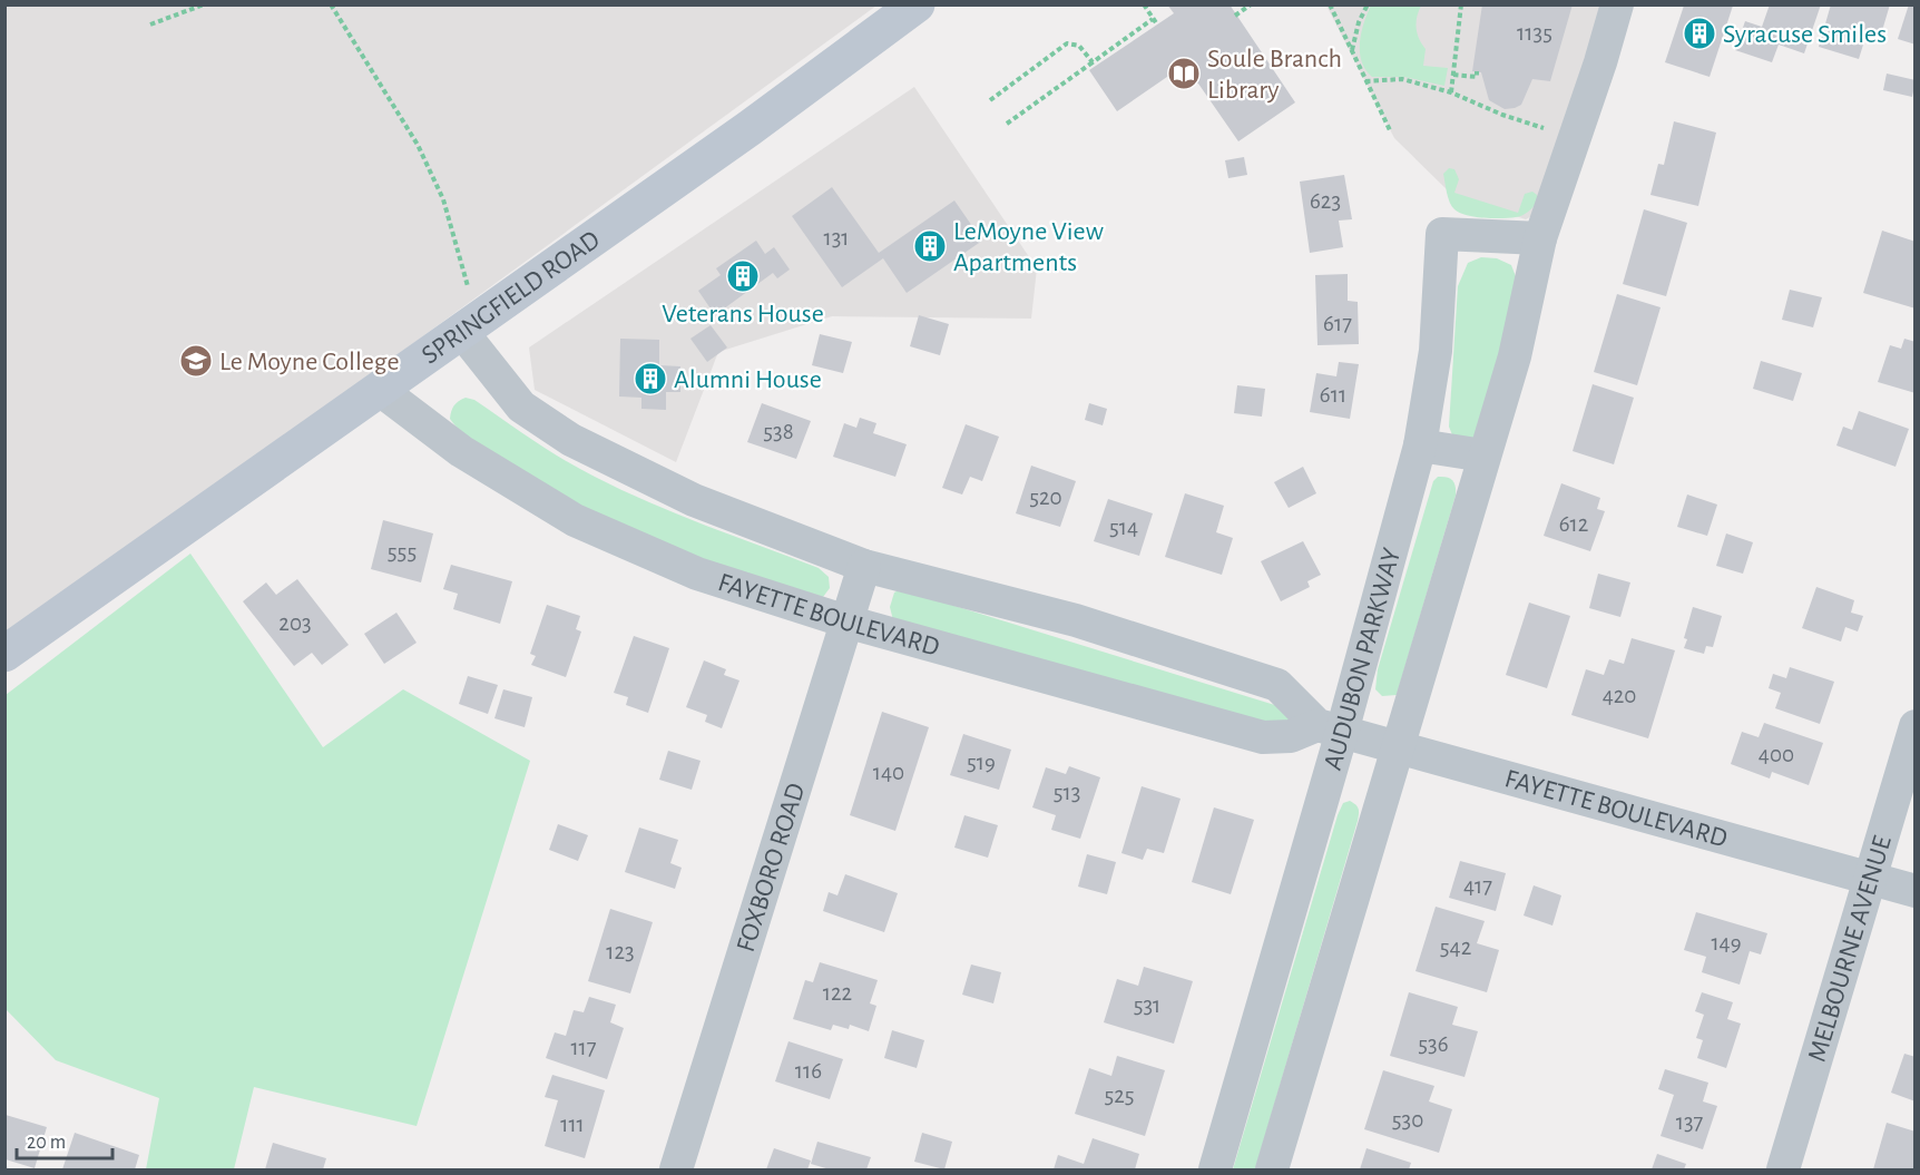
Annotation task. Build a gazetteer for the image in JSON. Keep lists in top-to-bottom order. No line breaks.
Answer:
{"streets":{"street":["SPRINGFIELD ROAD","FAYETTE BOULEVARD","AUDUBON PARKWAY","FOXBORO ROAD","MELBOURNE AVENUE"]},"crossings":[["SPRINGFIELD ROAD","FAYETTE BOULEVARD"],["FAYETTE BOULEVARD","AUDUBON PARKWAY"],["FAYETTE BOULEVARD","FOXBORO ROAD"],["FAYETTE BOULEVARD","MELBOURNE AVENUE"]],"places":{"building":["Syracuse Smiles","LeMoyne View Apartments","Veterans House","Alumni House"],"library":["Soule Branch Library"],"school or university":["Le Moyne College"]},"house_numbers":["1135","623","131","617","611","538","520","612","514","555","203","420","400","519","140","513","417","149","542","123","122","531","536","117","116","525","530","137","111"],"scale_bar":"20 m"}
